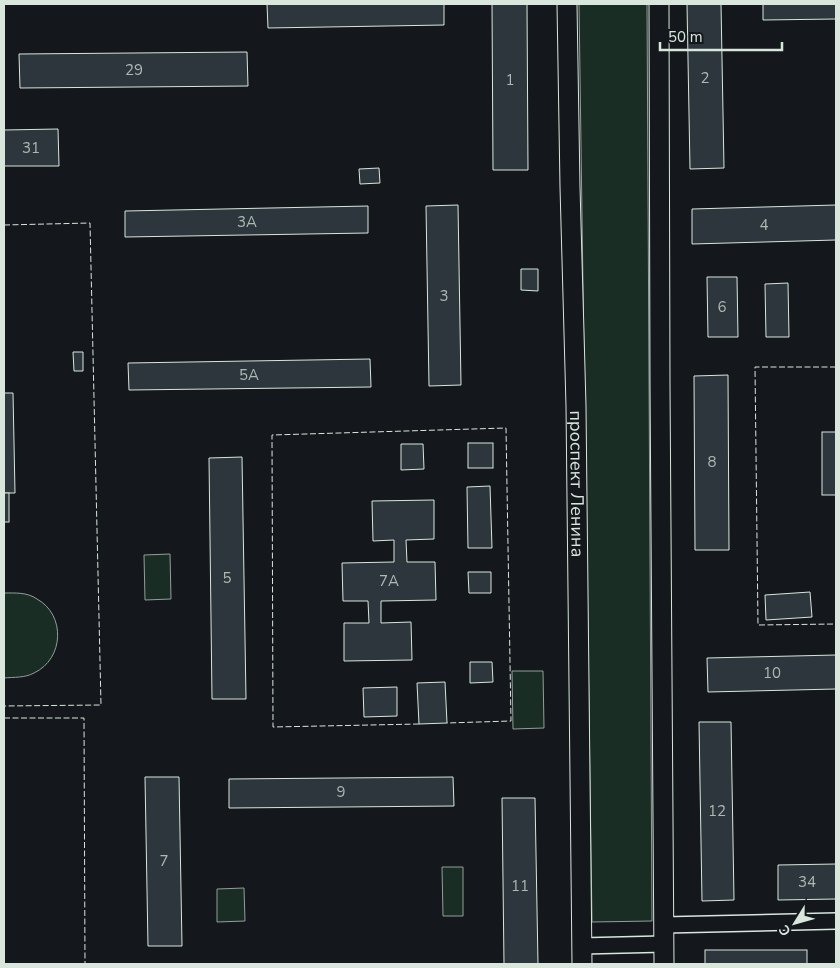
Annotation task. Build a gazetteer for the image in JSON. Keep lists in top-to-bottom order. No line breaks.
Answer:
{"streets":{"street":["проспект Ленина"]},"house_numbers":["29","2","1","31","3А","4","3","6","5А","8","5","7А","10","9","12","7","34","11"],"scale_bar":"50 m","north":"bottom left"}
